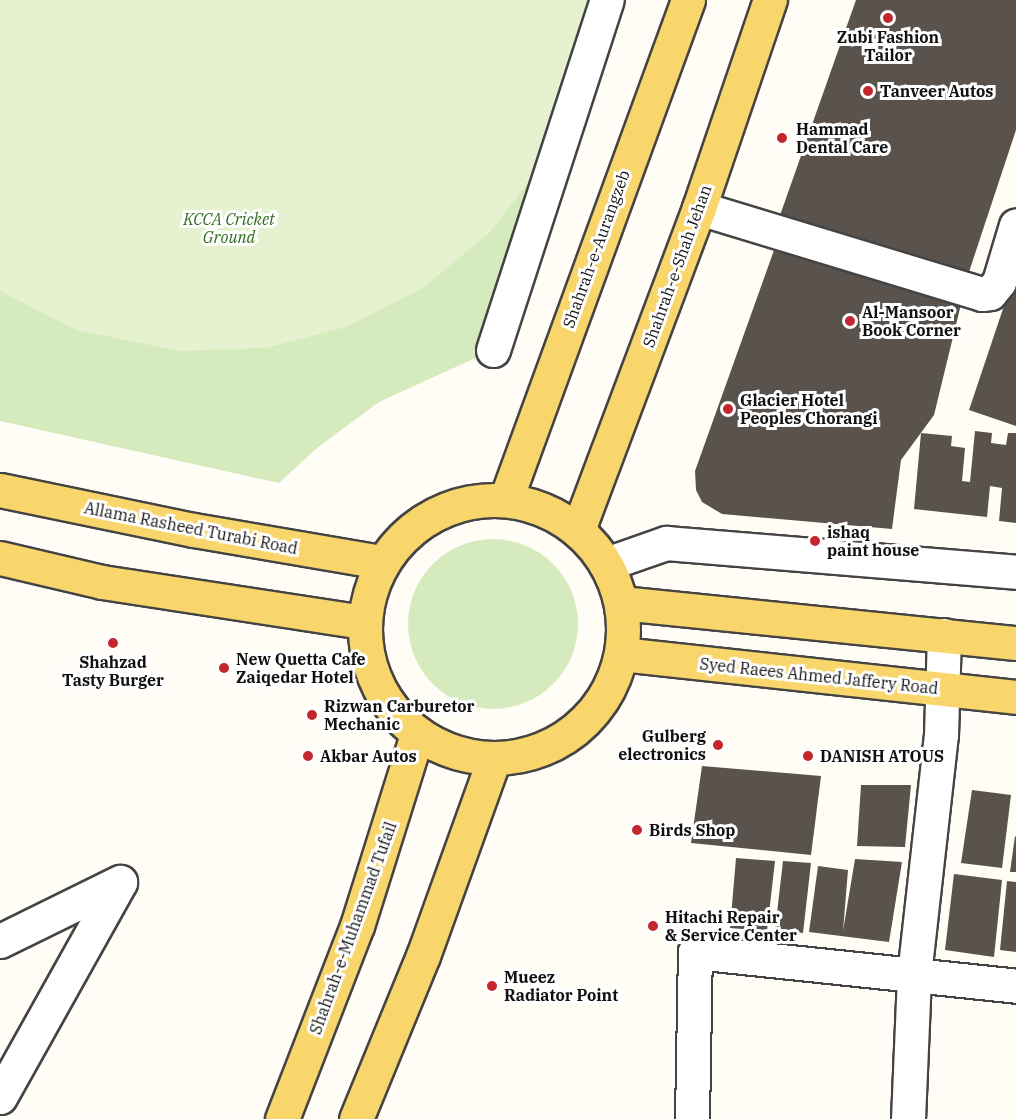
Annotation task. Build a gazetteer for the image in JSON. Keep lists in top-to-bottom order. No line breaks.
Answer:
{"streets":{"main road":["Shahrah-e-Aurangzeb","Shahrah-e-Shah Jehan","Allama Rasheed Turabi Road","Syed Raees Ahmed Jaffery Road","Shahrah-e-Muhammad Tufail"]},"parks":["KCCA Cricket Ground"],"places":["Zubi Fashion Tailor","Tanveer Autos","Hammad Dental Care","Al-Mansoor Book Corner","Glacier Hotel Peoples Chorangi","ishaq paint house","Shahzad Tasty Burger","New Quetta Cafe Zaiqedar Hotel","Rizwan Carburetor Mechanic","Gulberg electronics","Akbar Autos","DANISH ATOUS","Birds Shop","Hitachi Repair & Service Center","Mueez Radiator Point"]}
